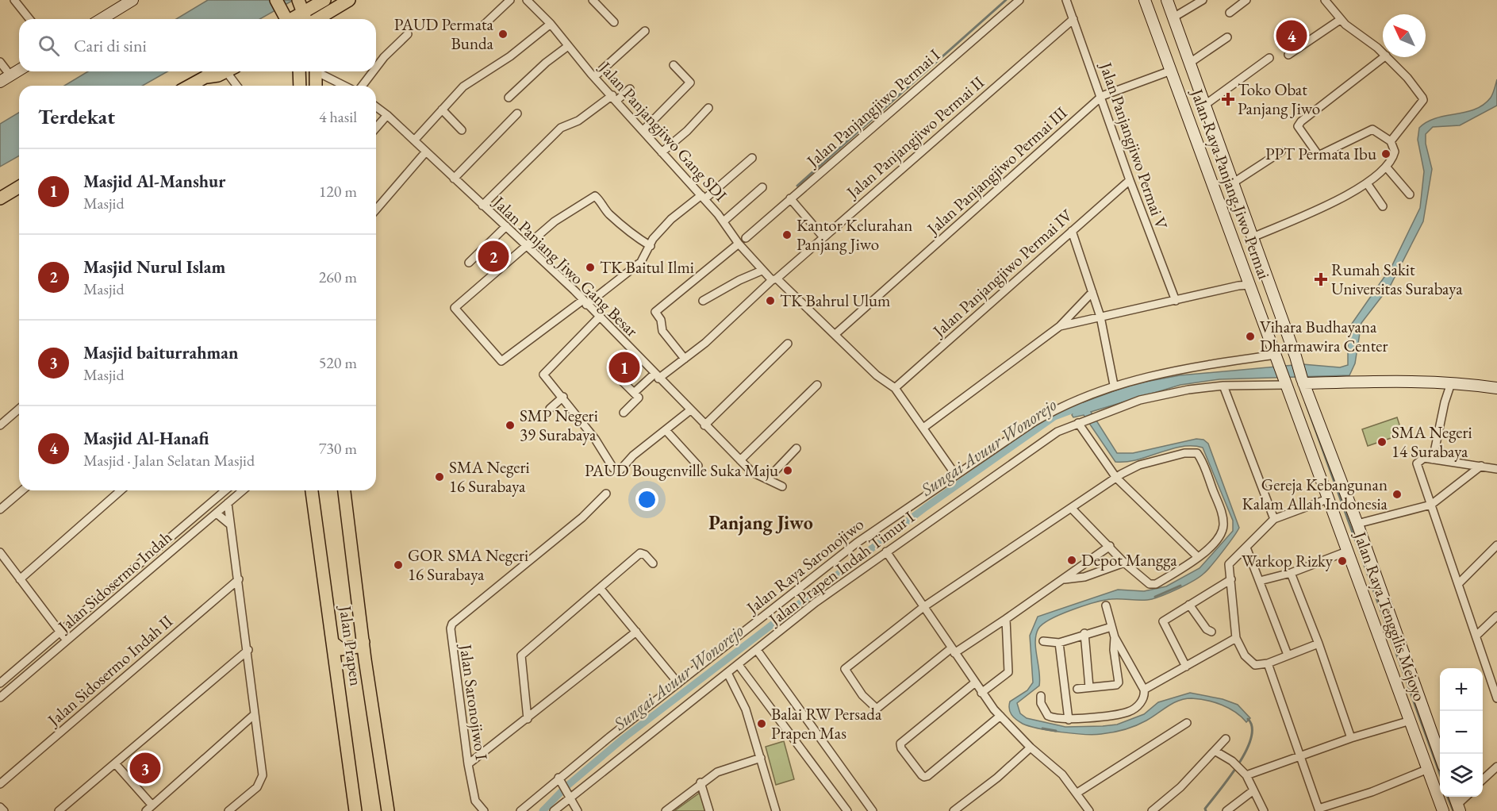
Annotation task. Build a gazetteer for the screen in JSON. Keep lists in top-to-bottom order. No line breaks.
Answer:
{"streets":{"main road":["Jalan Prapen"],"street":["Jalan Panjangjiwo Permai I","Jalan Panjangjiwo Gang SDI","Jalan Panjangjiwo Permai II","Jalan Panjangjiwo Permai V","Jalan Panjangjiwo Permai III","Jalan Raya Panjang Jiwo Permai","Jalan Panjang Jiwo Gang Besar","Jalan Panjangjiwo Permai IV","Jalan Raya Saronojiwo","Jalan Prapen Indah Timur I","Jalan Sidosermo Indah","Jalan Raya Tenggilis Mejoyo","Jalan Sidosermo Indah II","Jalan Saronojiwo I"]},"crossings":[["Jalan Panjangjiwo Gang SDI","Jalan Panjangjiwo Permai II"],["Jalan Panjangjiwo Gang SDI","Jalan Panjangjiwo Permai III"],["Jalan Panjangjiwo Gang SDI","Jalan Panjangjiwo Permai IV"],["Jalan Panjangjiwo Gang SDI","Jalan Raya Saronojiwo"],["Jalan Panjangjiwo Permai II","Jalan Panjangjiwo Permai V"],["Jalan Panjangjiwo Permai II","Jalan Panjang Jiwo Gang Besar"],["Jalan Panjangjiwo Permai V","Jalan Panjangjiwo Permai III"],["Jalan Panjangjiwo Permai V","Jalan Panjangjiwo Permai IV"],["Jalan Panjangjiwo Permai III","Jalan Raya Panjang Jiwo Permai"],["Jalan Raya Panjang Jiwo Permai","Jalan Raya Saronojiwo"],["Jalan Raya Panjang Jiwo Permai","Jalan Prapen Indah Timur I"],["Jalan Raya Panjang Jiwo Permai","Jalan Raya Tenggilis Mejoyo"],["Jalan Prapen Indah Timur I","Jalan Raya Tenggilis Mejoyo"]],"districts":["Panjang Jiwo"],"water":["Sungai Avuur Wonorejo"],"places":{"other":["PAUD Permata Bunda","PPT Permata Ibu","Kantor Kelurahan Panjang Jiwo","TK Baitul Ilmi","TK Bahrul Ulum","Vihara Budhayana Dharmawira Center","SMP Negeri 39 Surabaya","SMA Negeri 14 Surabaya","PAUD Bougenville Suka Maju","SMA Negeri 16 Surabaya","Gereja Kebangunan Kalam Allah Indonesia","Depot Mangga","Warkop Rizky","GOR SMA Negeri 16 Surabaya","Balai RW Persada Prapen Mas"],"health":["Toko Obat Panjang Jiwo","Rumah Sakit Universitas Surabaya"]},"north":"top left","page":{"pins":["4","2","1","3"],"search":"Cari di sini","heading":["Terdekat","4 hasil"],"list":[{"mark":"1","name":"Masjid Al-Manshur","note":"Masjid","value":"120 m"},{"mark":"2","name":"Masjid Nurul Islam","note":"Masjid","value":"260 m"},{"mark":"3","name":"Masjid baiturrahman","note":"Masjid","value":"520 m"},{"mark":"4","name":"Masjid Al-Hanafi","note":"Masjid · Jalan Selatan Masjid","value":"730 m"}],"map_buttons":["+","−"]}}
